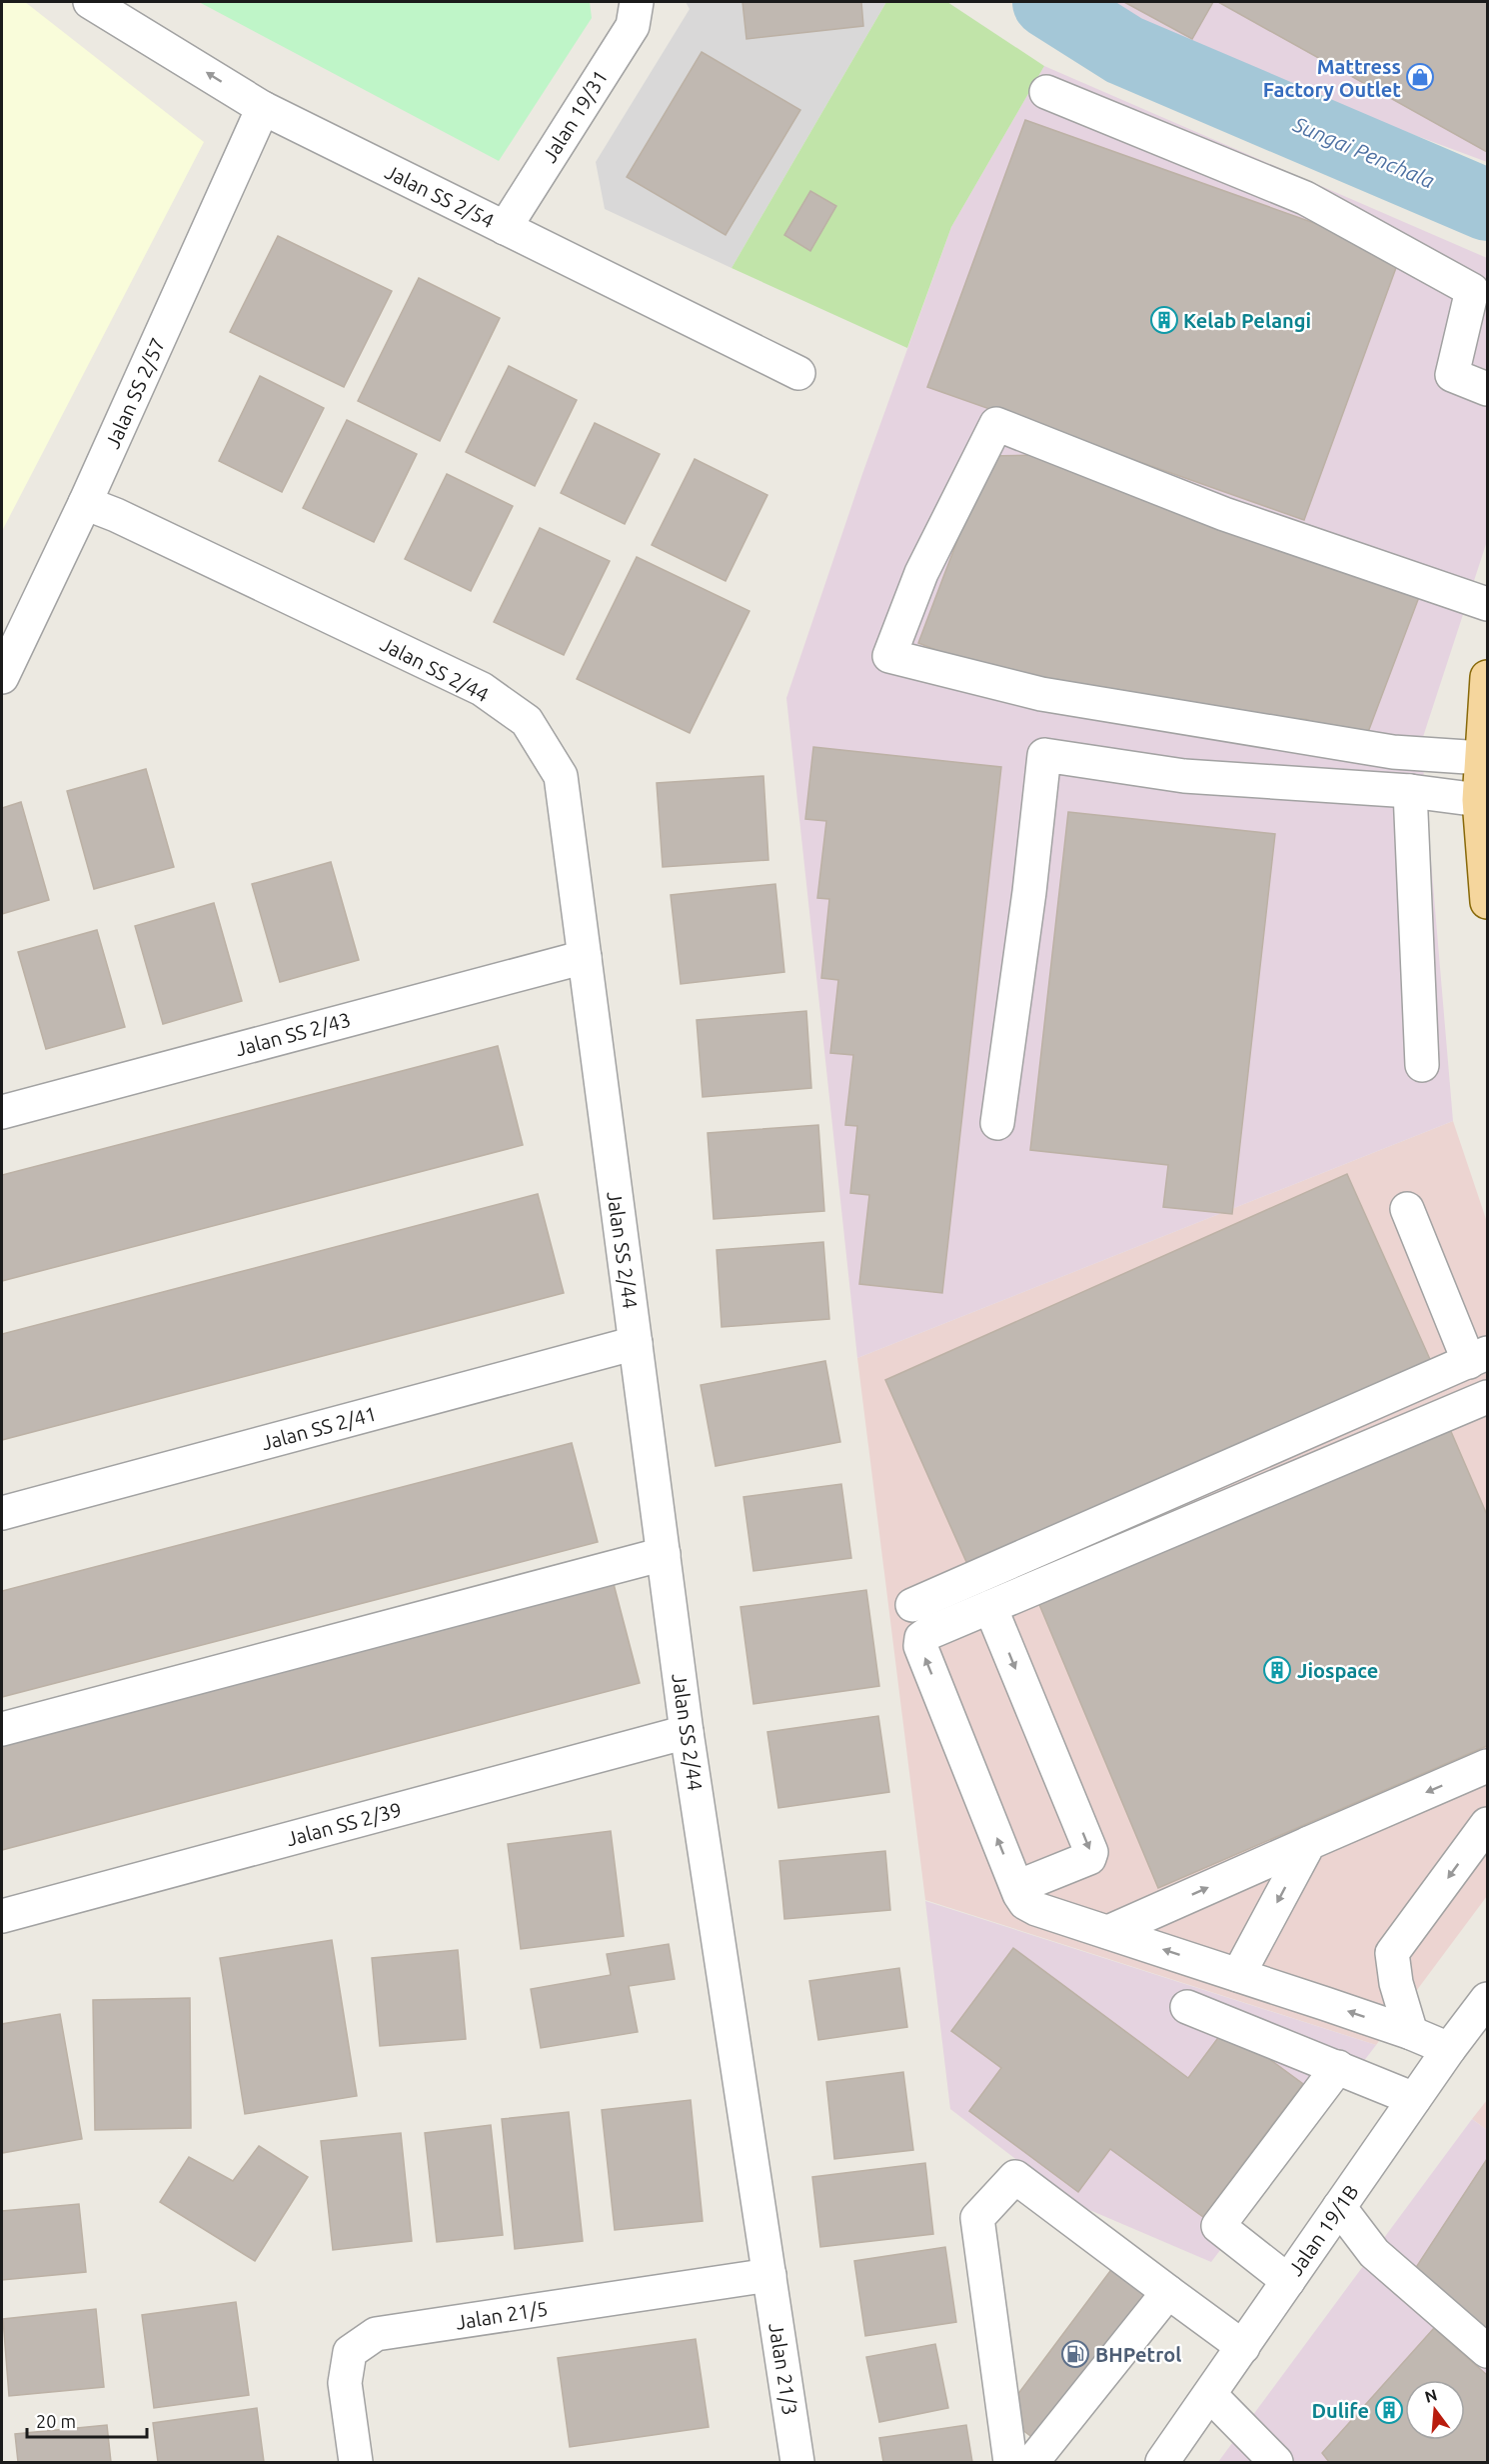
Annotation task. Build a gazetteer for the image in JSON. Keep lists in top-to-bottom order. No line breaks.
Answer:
{"streets":{"street":["Jalan 19/31","Jalan SS 2/54","Jalan SS 2/57","Jalan SS 2/44","Jalan SS 2/43","Jalan SS 2/41","Jalan SS 2/39","Jalan 19/1B","Jalan 21/5","Jalan 21/3"]},"crossings":[["Jalan 19/31","Jalan SS 2/54"],["Jalan SS 2/54","Jalan SS 2/57"],["Jalan SS 2/57","Jalan SS 2/44"],["Jalan SS 2/44","Jalan SS 2/43"],["Jalan SS 2/44","Jalan SS 2/41"],["Jalan SS 2/44","Jalan SS 2/39"],["Jalan SS 2/44","Jalan 21/5"],["Jalan SS 2/44","Jalan 21/3"],["Jalan 21/5","Jalan 21/3"]],"water":["Sungai Penchala"],"places":{"shop":["Mattress Factory Outlet"],"building":["Kelab Pelangi","Jiospace","Dulife"],"fuel station":["BHPetrol"]},"scale_bar":"20 m","north":"top"}
